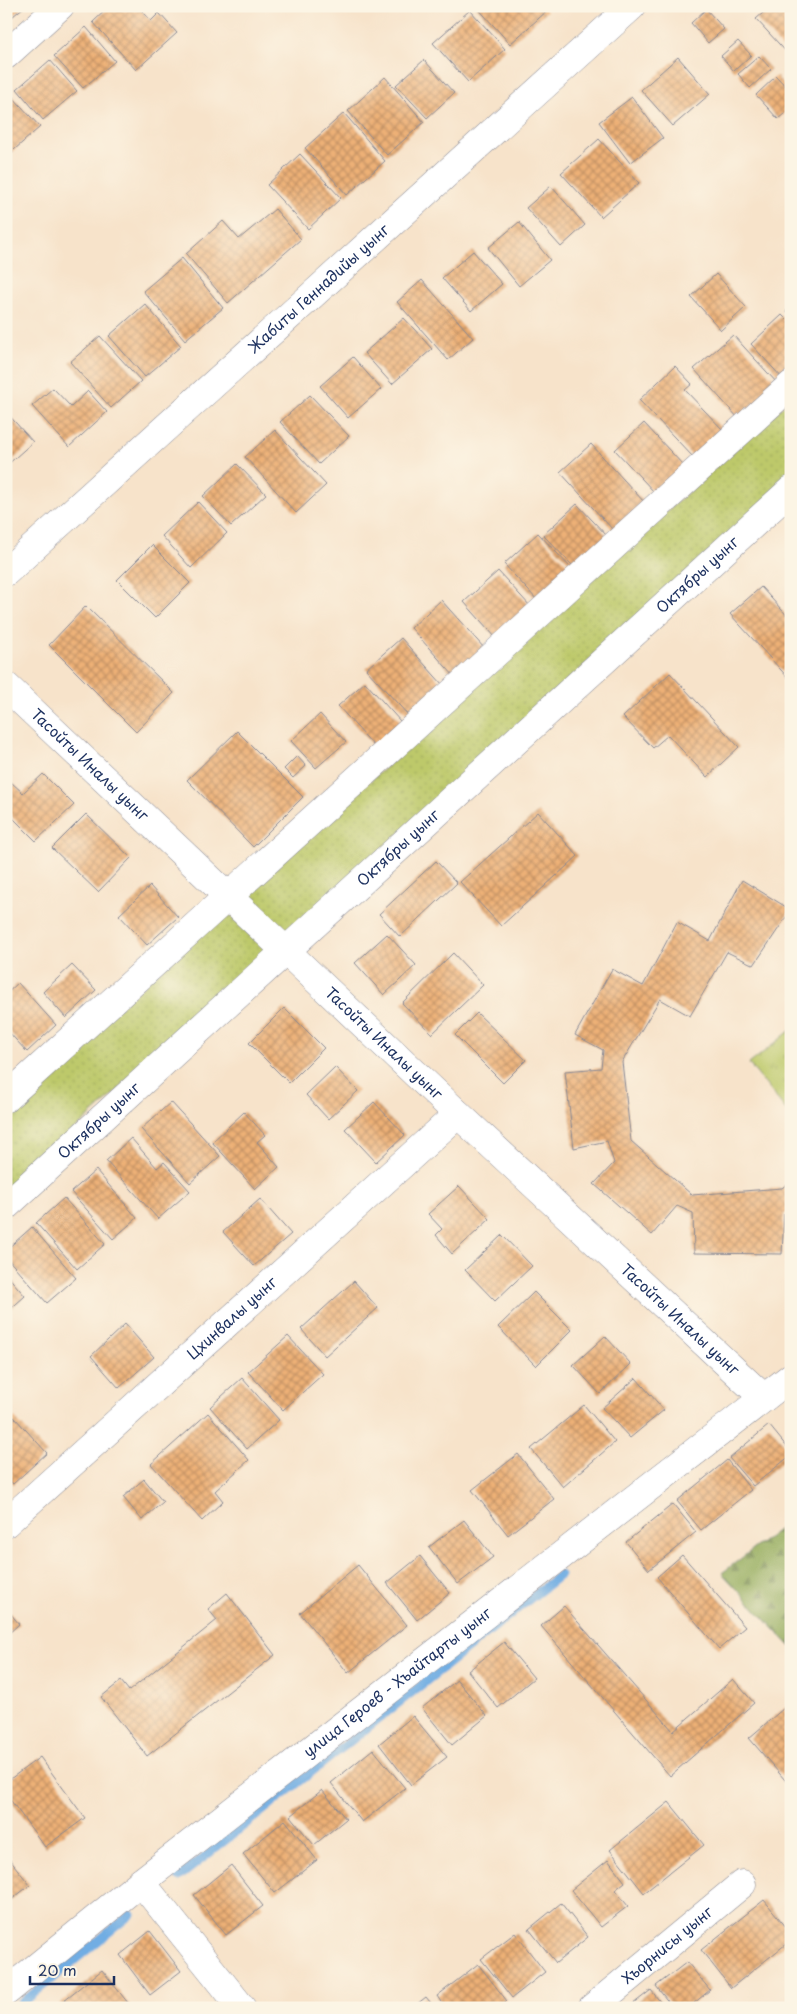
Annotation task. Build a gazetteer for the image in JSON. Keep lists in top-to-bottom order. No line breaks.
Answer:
{"streets":{"street":["Жабиты Геннадийы уынг","Октябры уынг","Тасойты Иналы уынг","Цхинвалы уынг","улица Героев - Хъайтарты уынг","Хъорнисы уынг"]},"crossings":[["Октябры уынг","Тасойты Иналы уынг"],["Тасойты Иналы уынг","Цхинвалы уынг"],["Тасойты Иналы уынг","улица Героев - Хъайтарты уынг"]],"scale_bar":"20 m"}
